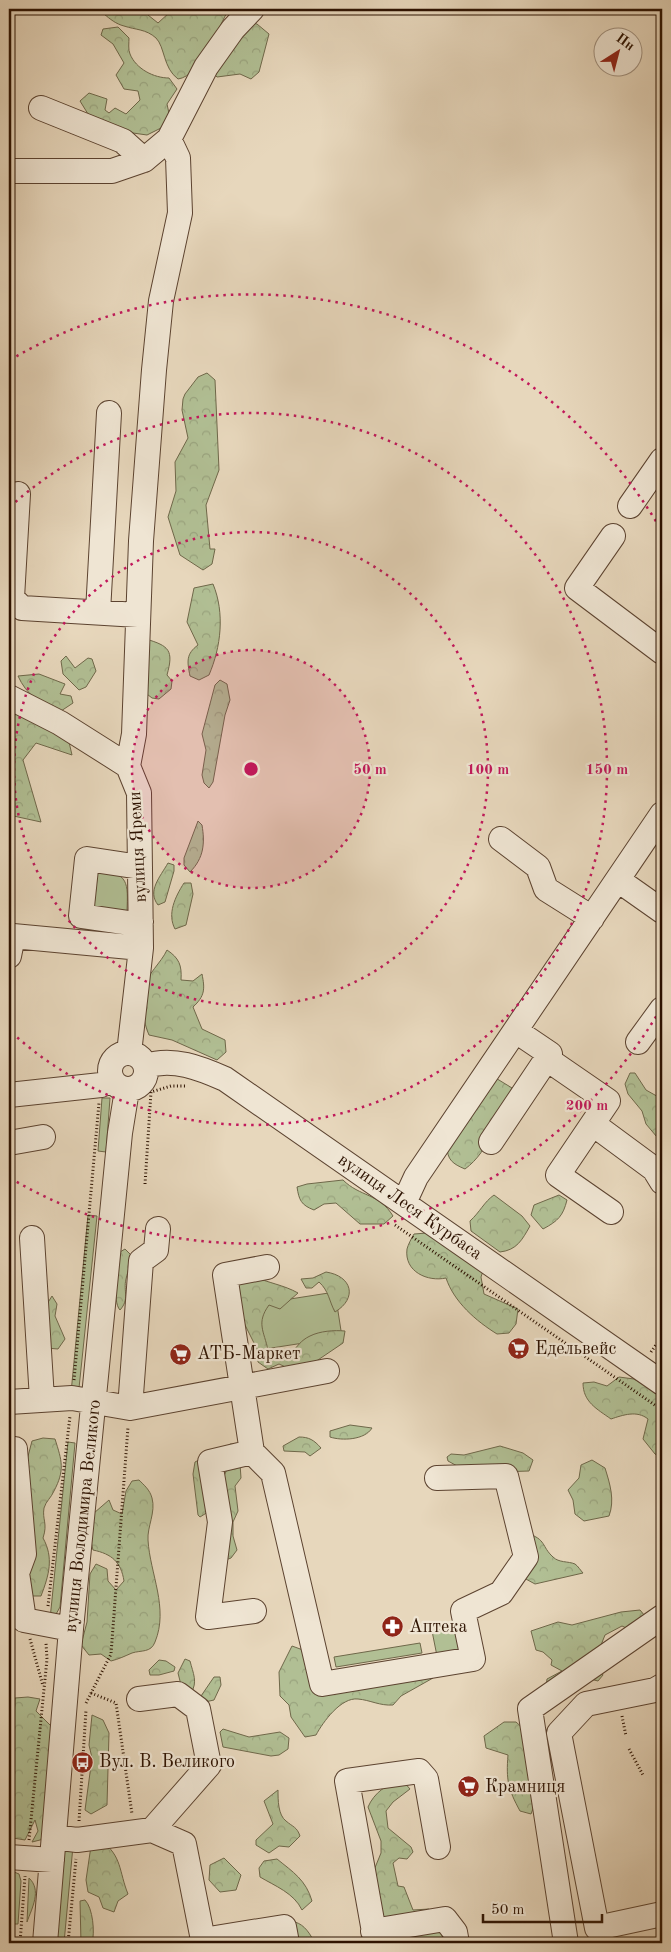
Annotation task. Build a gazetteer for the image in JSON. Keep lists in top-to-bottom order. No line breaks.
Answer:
{"streets":{"street":["вулиця Яреми","вулиця Леся Курбаса","вулиця Володимира Великого"]},"crossings":[["вулиця Леся Курбаса","вулиця Володимира Великого"]],"places":{"supermarket":["Едельвейс","АТБ-Маркет","Крамниця"],"pharmacy":["Аптека"],"bus stop":["Вул. В. Великого"]},"scale_bar":"50 m","north":"top right","rings":["50 m","100 m","150 m","200 m"]}
